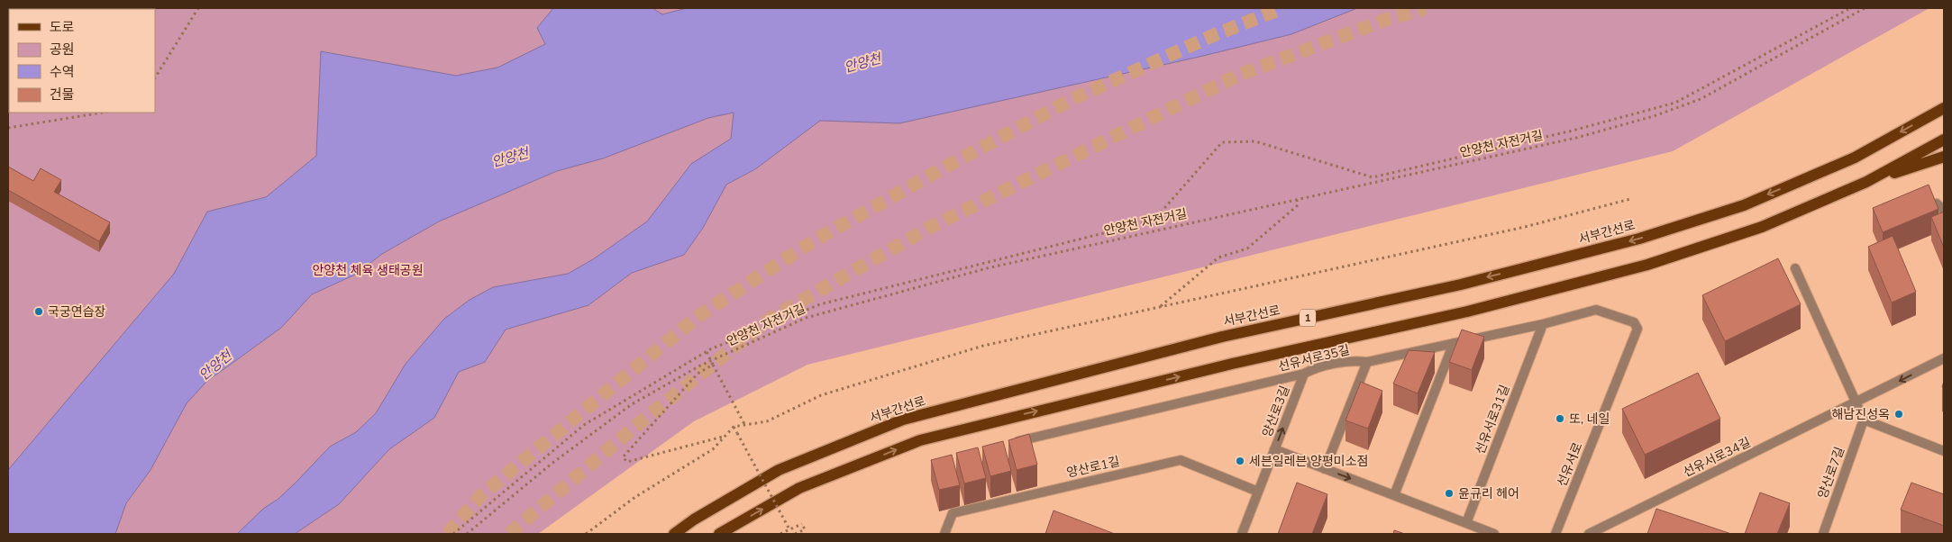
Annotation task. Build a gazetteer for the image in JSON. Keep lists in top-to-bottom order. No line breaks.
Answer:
{"streets":{"main road":["서부간선로","1"],"street":["선유서로35길","양산로3길","선유서로31길","선유서로34길","선유서로","양산로1길","양산로7길"],"path":["안양천 자전거길"]},"crossings":[["선유서로35길","양산로3길"],["선유서로35길","선유서로31길"],["선유서로35길","선유서로"],["양산로3길","양산로1길"]],"water":["안양천"],"parks":["안양천 체육 생태공원"],"places":["국궁연습장","해남진성옥","또, 네일","세븐일레븐 양평미소점","윤규리 헤어"],"legend":["도로","공원","수역","건물"]}
